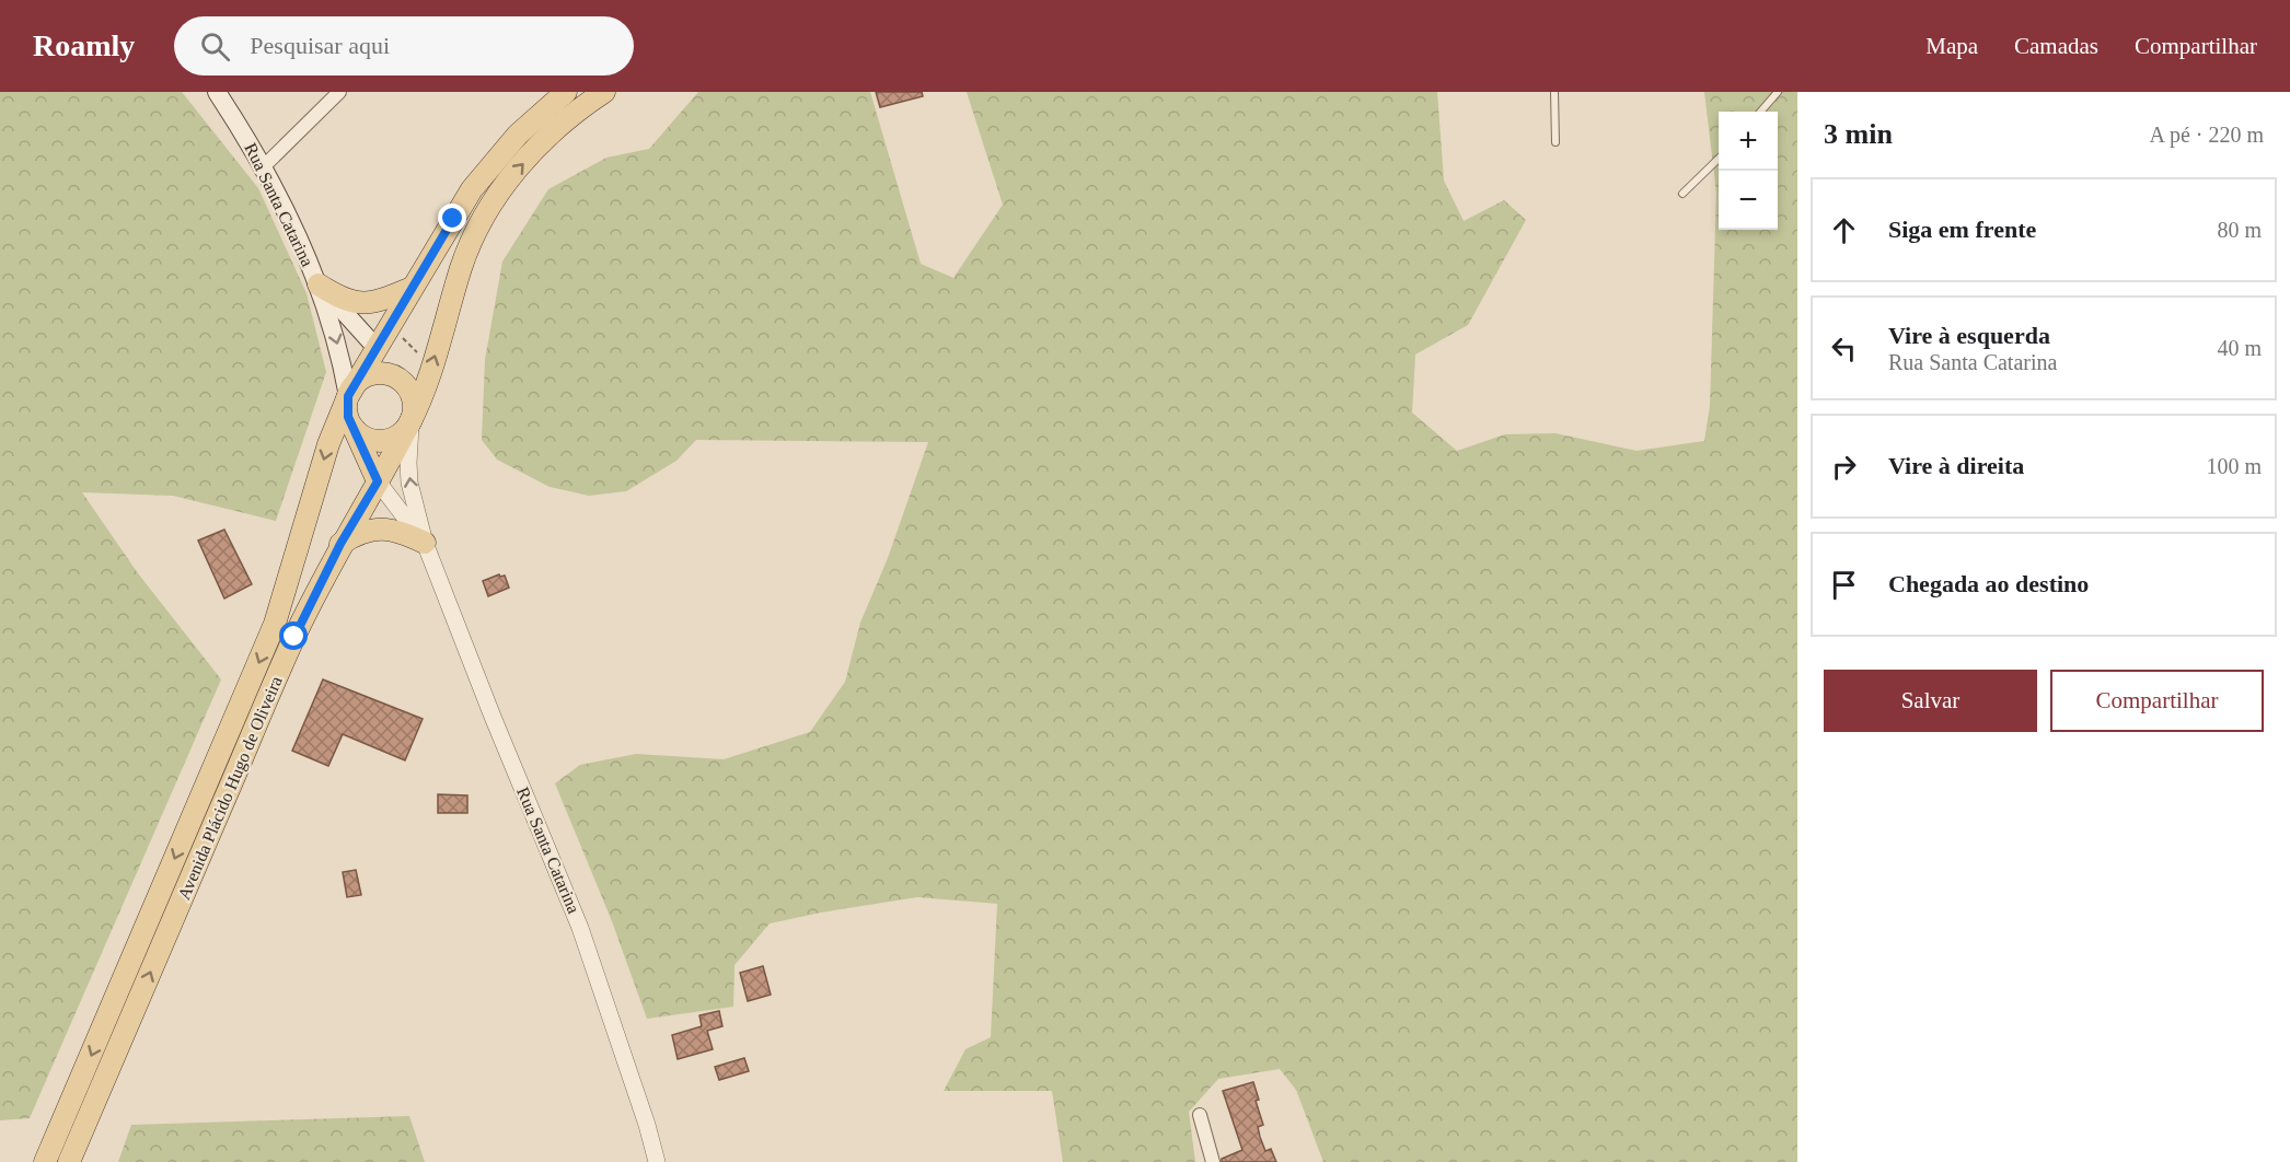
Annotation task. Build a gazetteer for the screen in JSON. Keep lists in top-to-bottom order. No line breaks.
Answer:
{"streets":{"main road":["Rua Santa Catarina","Avenida Plácido Hugo de Oliveira"]},"crossings":[["Rua Santa Catarina","Avenida Plácido Hugo de Oliveira"]],"page":{"header":"Roamly","search":"Pesquisar aqui","nav":["Mapa","Camadas","Compartilhar"],"heading":["3 min","A pé · 220 m"],"map_buttons":["+","−"],"list":[["Siga em frente","80 m"],["Vire à esquerda","Rua Santa Catarina","40 m"],["Vire à direita","100 m"],"Chegada ao destino"],"buttons":["Salvar","Compartilhar"]}}
